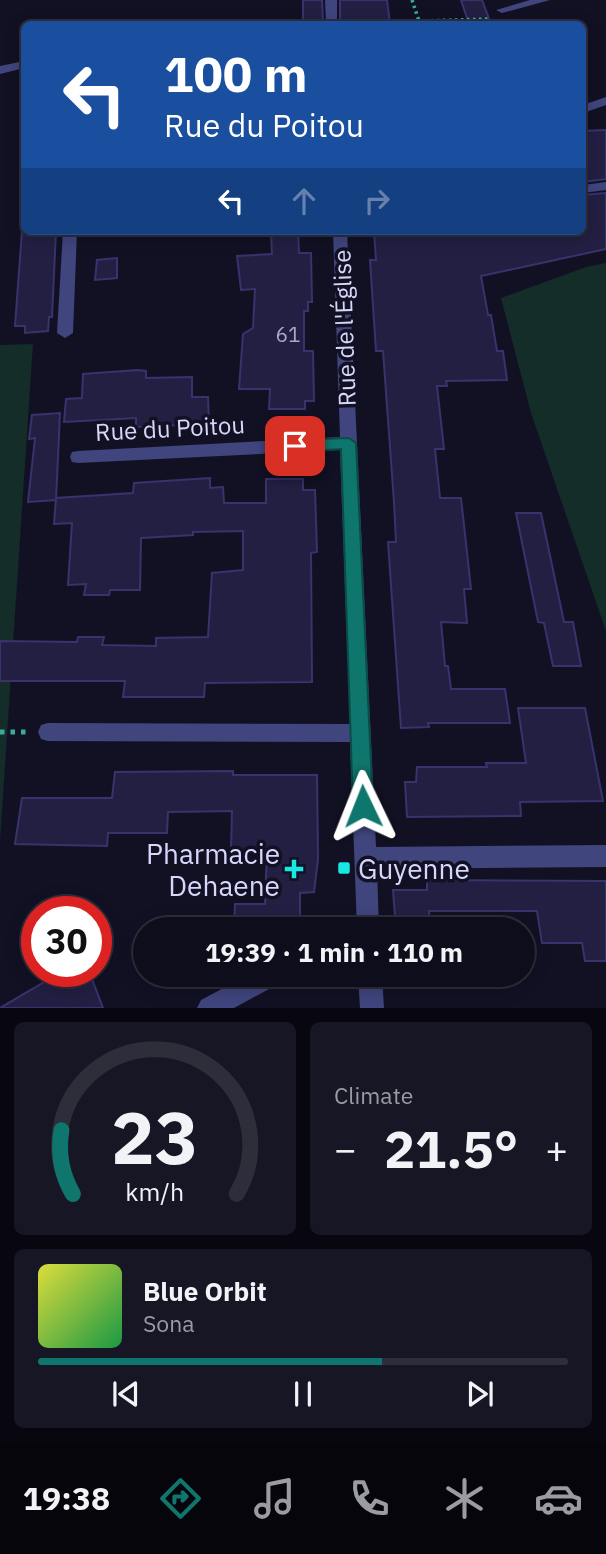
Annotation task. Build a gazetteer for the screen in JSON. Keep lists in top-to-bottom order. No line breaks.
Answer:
{"streets":{"street":["Rue de l'Église","Rue du Poitou"]},"crossings":[["Rue de l'Église","Rue du Poitou"]],"places":{"transit":["Guyenne"],"health":["Pharmacie Dehaene"]},"house_numbers":["61"],"page":{"turn":["100 m","Rue du Poitou"],"limit":"30","trip":"19:39 · 1 min · 110 m","tile":"Climate","heat":["−","21.5°","+"],"song":["Blue Orbit","Sona"],"tabs":"19:38","gauge":["23","km/h"]}}
